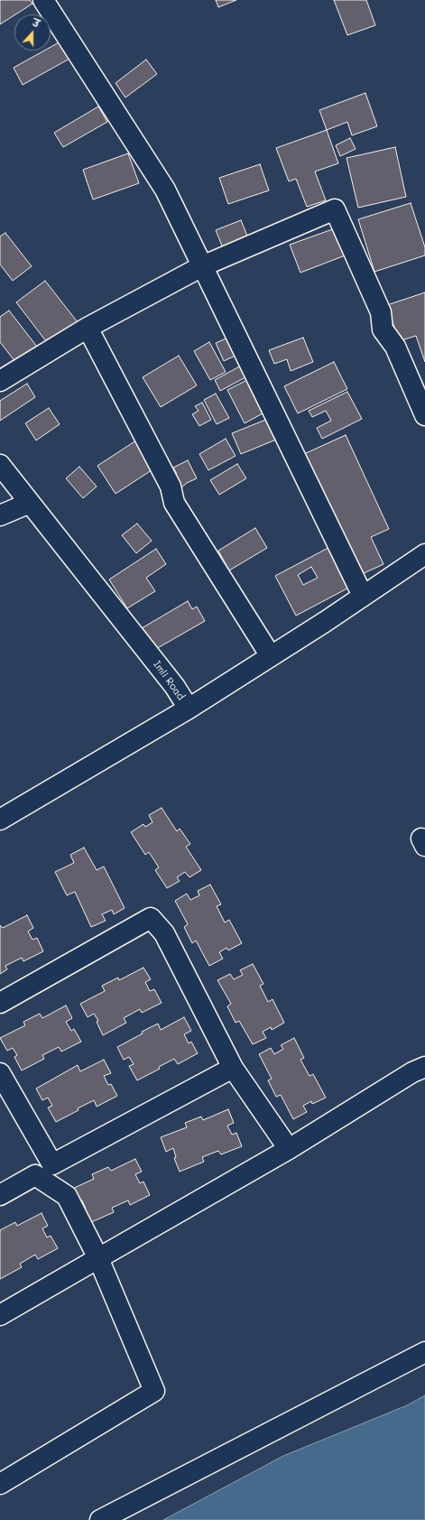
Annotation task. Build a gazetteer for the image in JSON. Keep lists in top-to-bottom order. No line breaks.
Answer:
{"streets":{"street":["Imli Road"]},"north":"top"}
